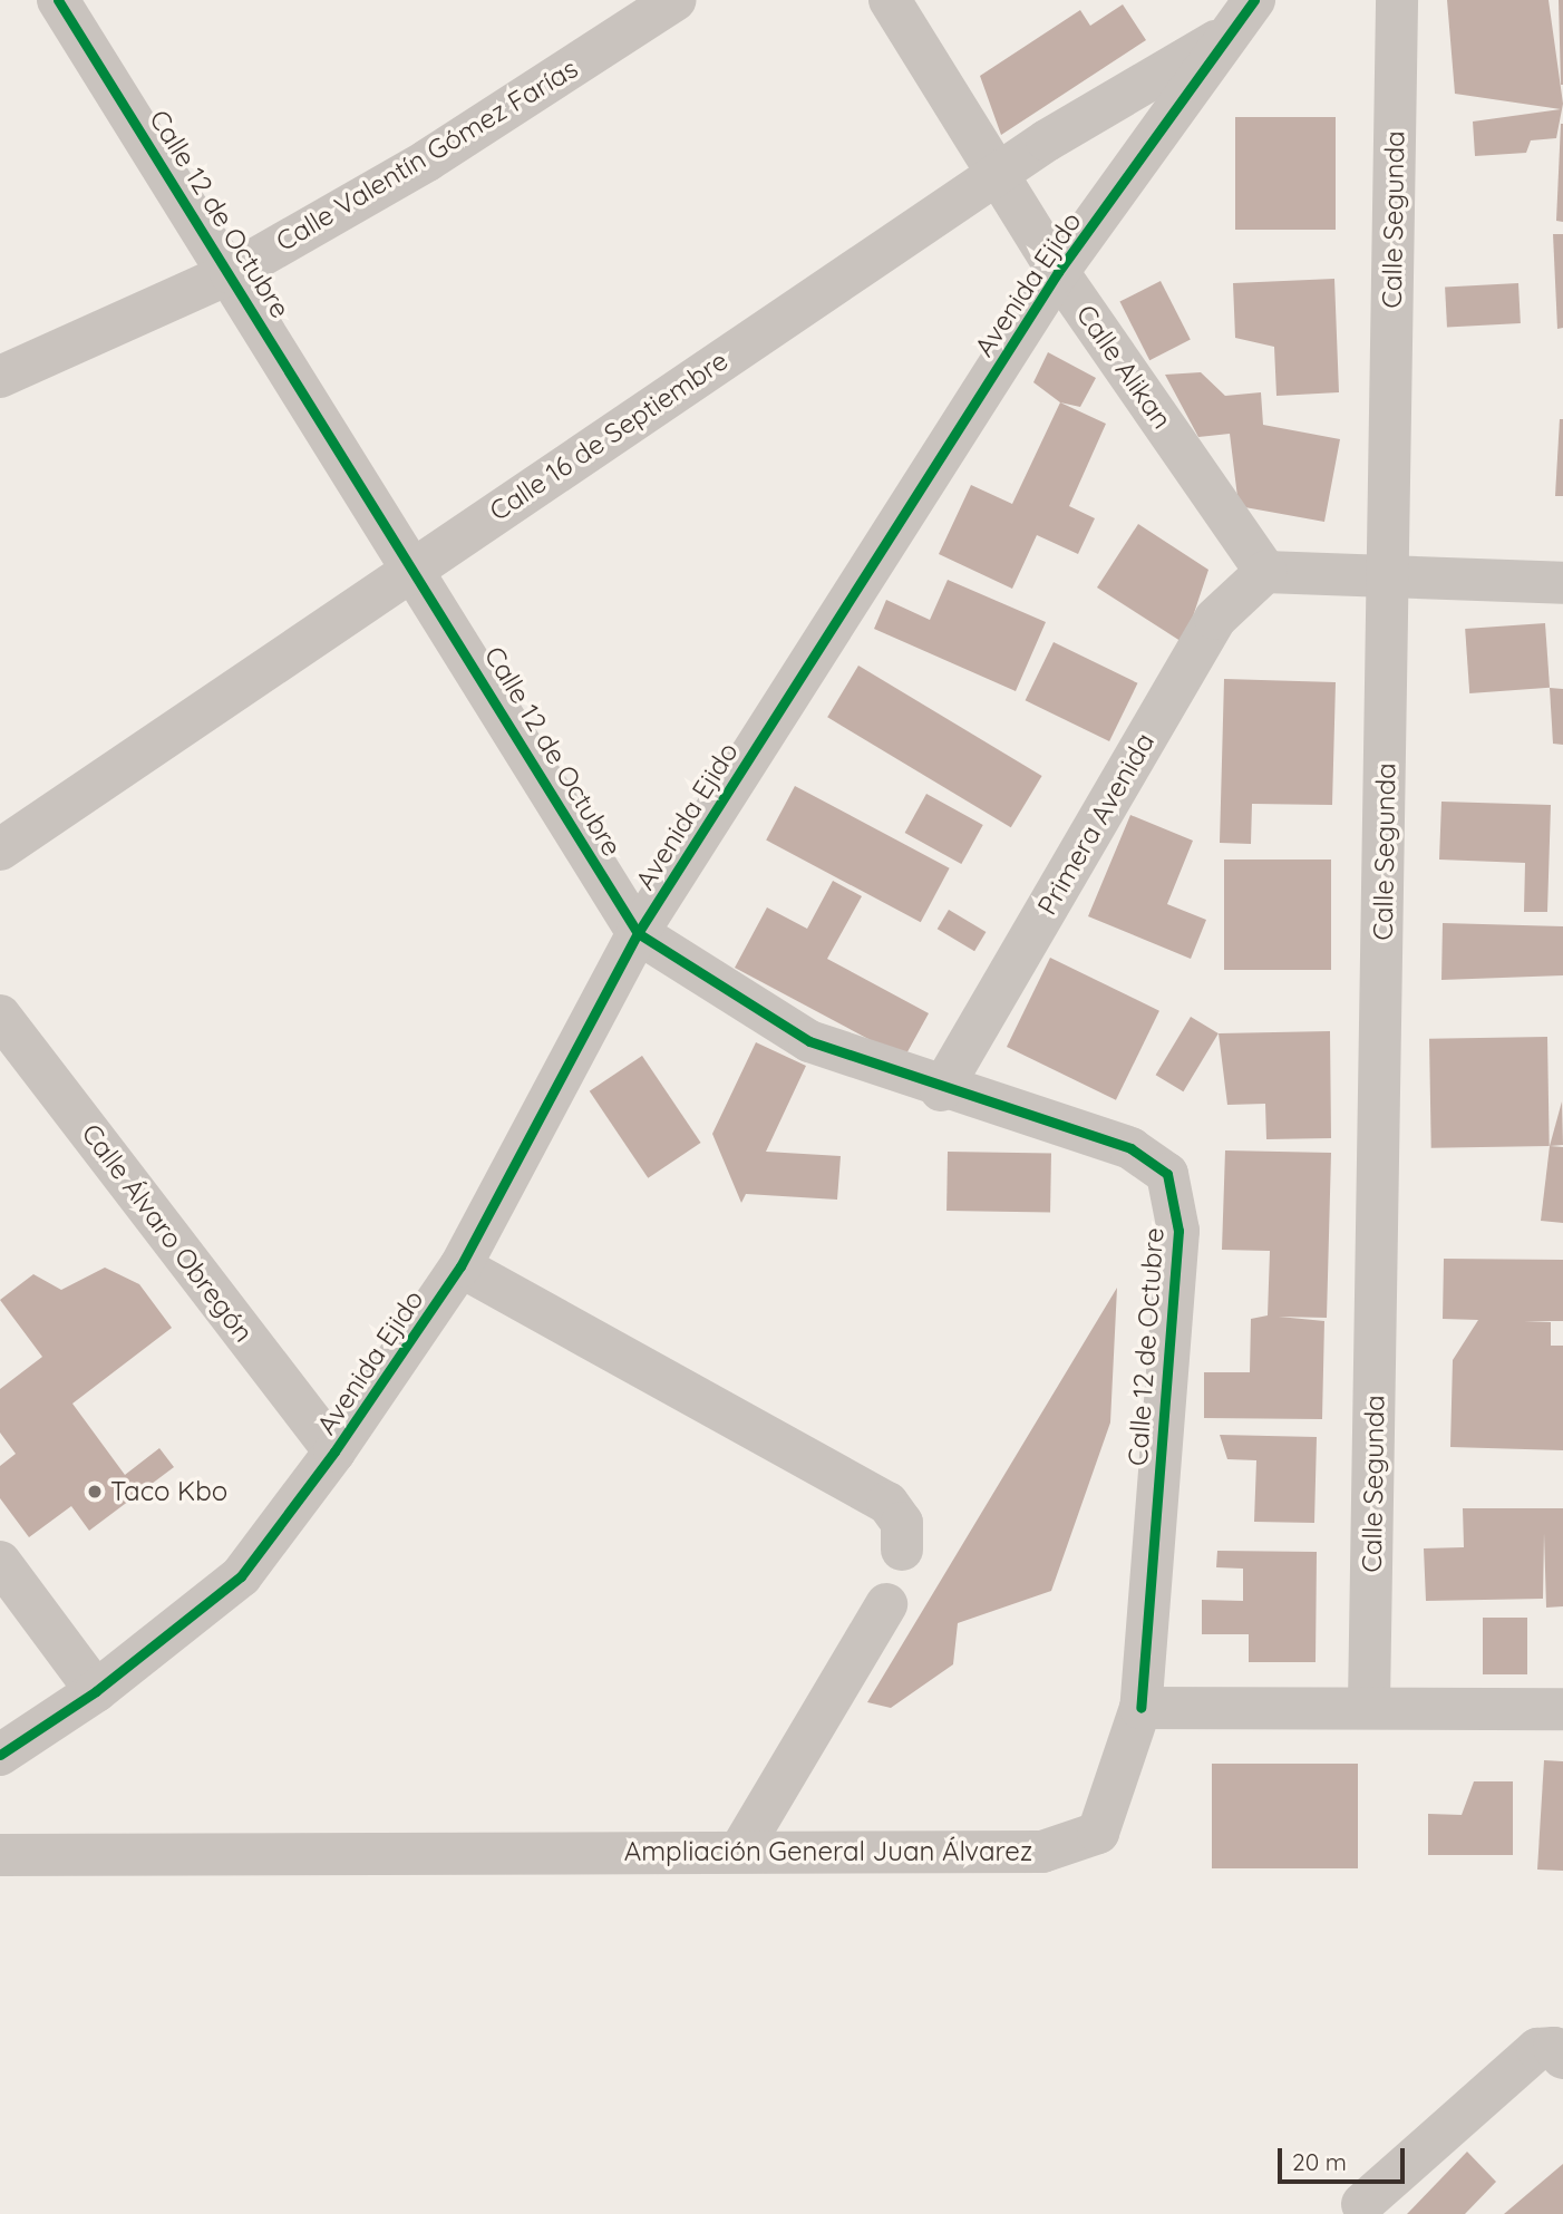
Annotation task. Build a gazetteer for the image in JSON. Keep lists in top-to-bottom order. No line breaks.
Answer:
{"streets":{"street":["Calle Valentín Gómez Farías","Calle 12 de Octubre","Calle Segunda","Avenida Ejido","Calle Alikan","Calle 16 de Septiembre","Primera Avenida","Calle Álvaro Obregón","Ampliación General Juan Álvarez"]},"crossings":[["Calle Valentín Gómez Farías","Calle 12 de Octubre"],["Calle 12 de Octubre","Avenida Ejido"],["Calle 12 de Octubre","Calle 16 de Septiembre"],["Calle 12 de Octubre","Primera Avenida"],["Calle 12 de Octubre","Ampliación General Juan Álvarez"],["Avenida Ejido","Calle Alikan"],["Avenida Ejido","Calle 16 de Septiembre"],["Avenida Ejido","Calle Álvaro Obregón"],["Calle Alikan","Calle 16 de Septiembre"],["Calle Alikan","Primera Avenida"]],"places":["Taco Kbo"],"scale_bar":"20 m"}
